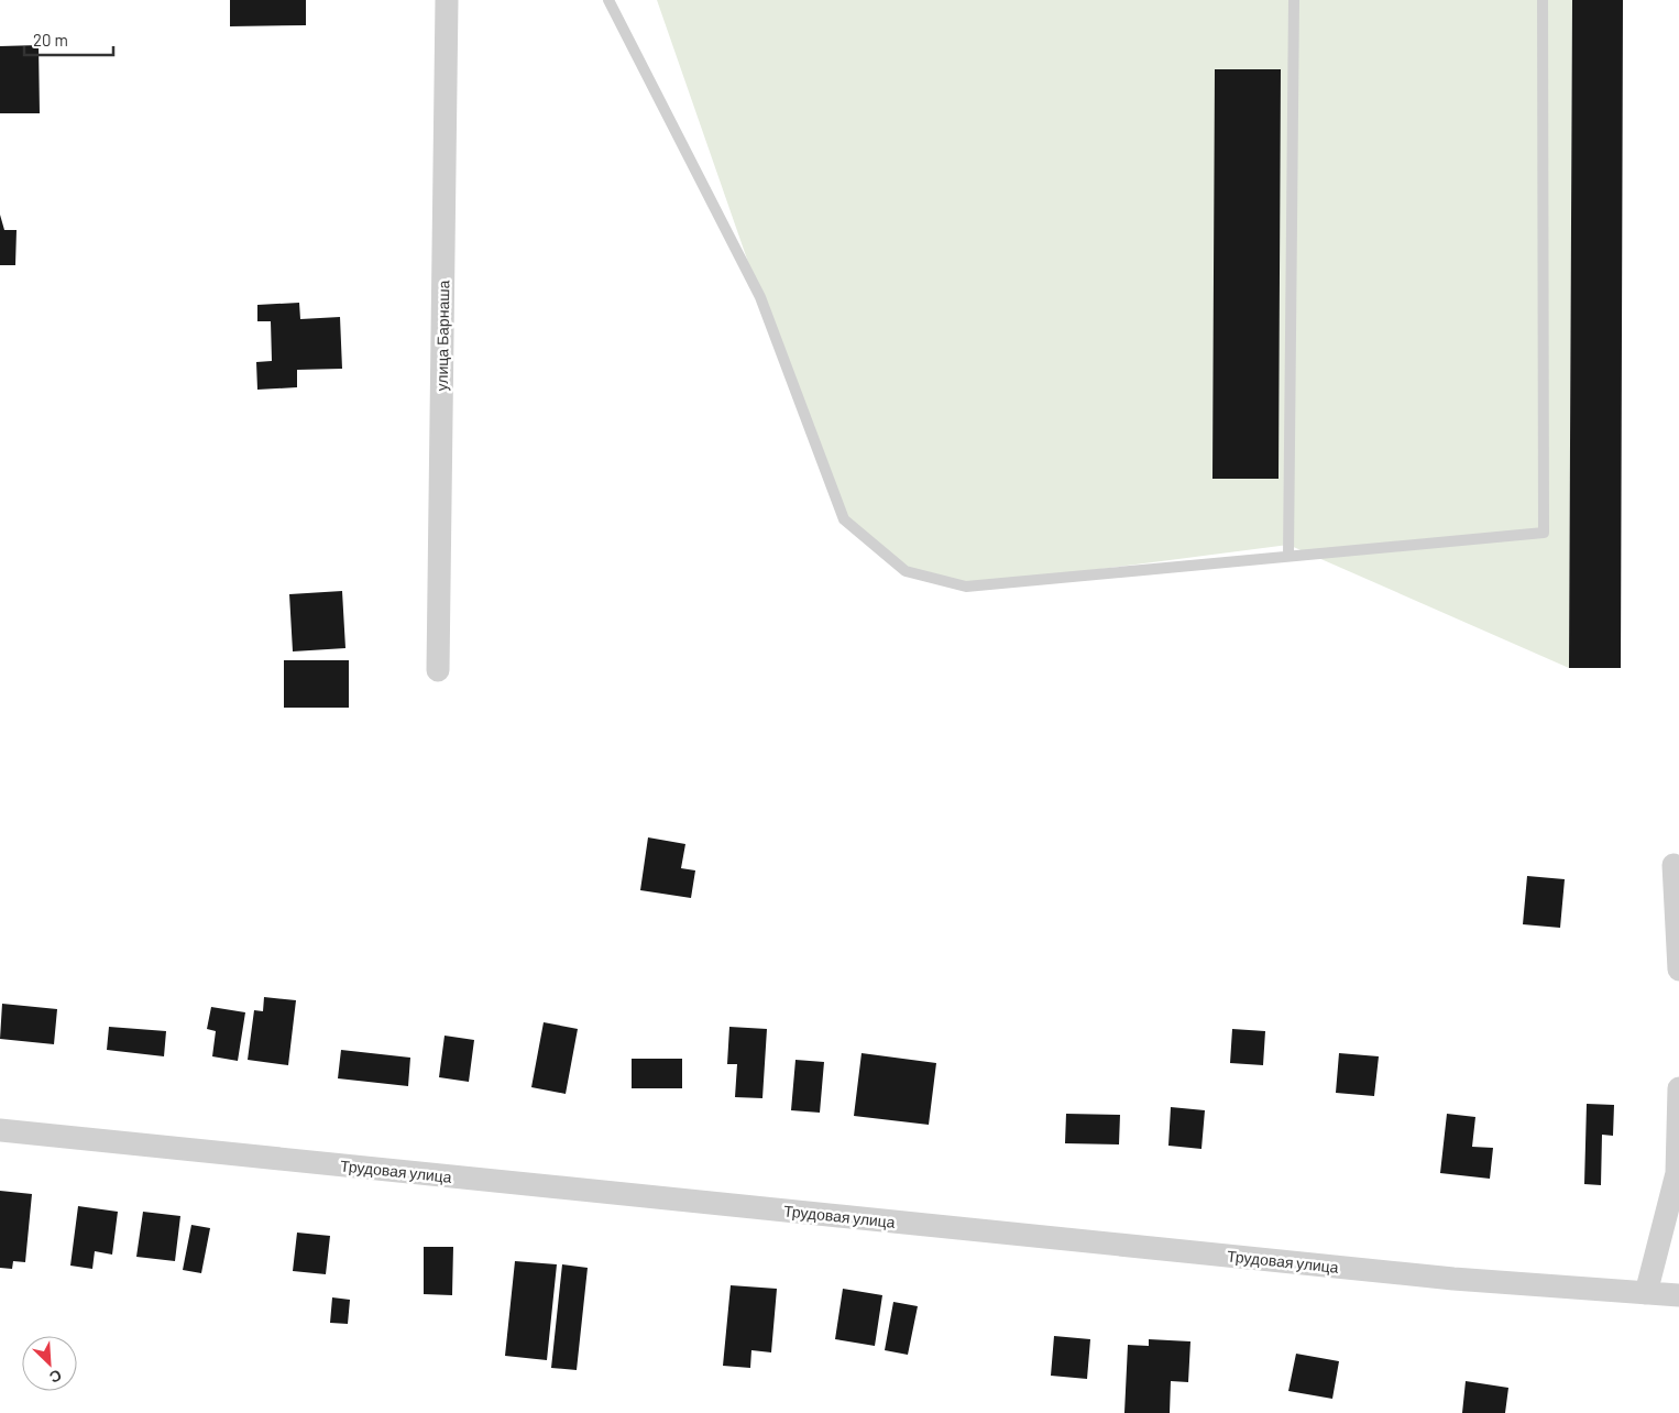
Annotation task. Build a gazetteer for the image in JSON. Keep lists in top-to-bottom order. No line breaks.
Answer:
{"streets":{"street":["улица Барнаша","Трудовая улица"]},"scale_bar":"20 m","north":"bottom right"}
